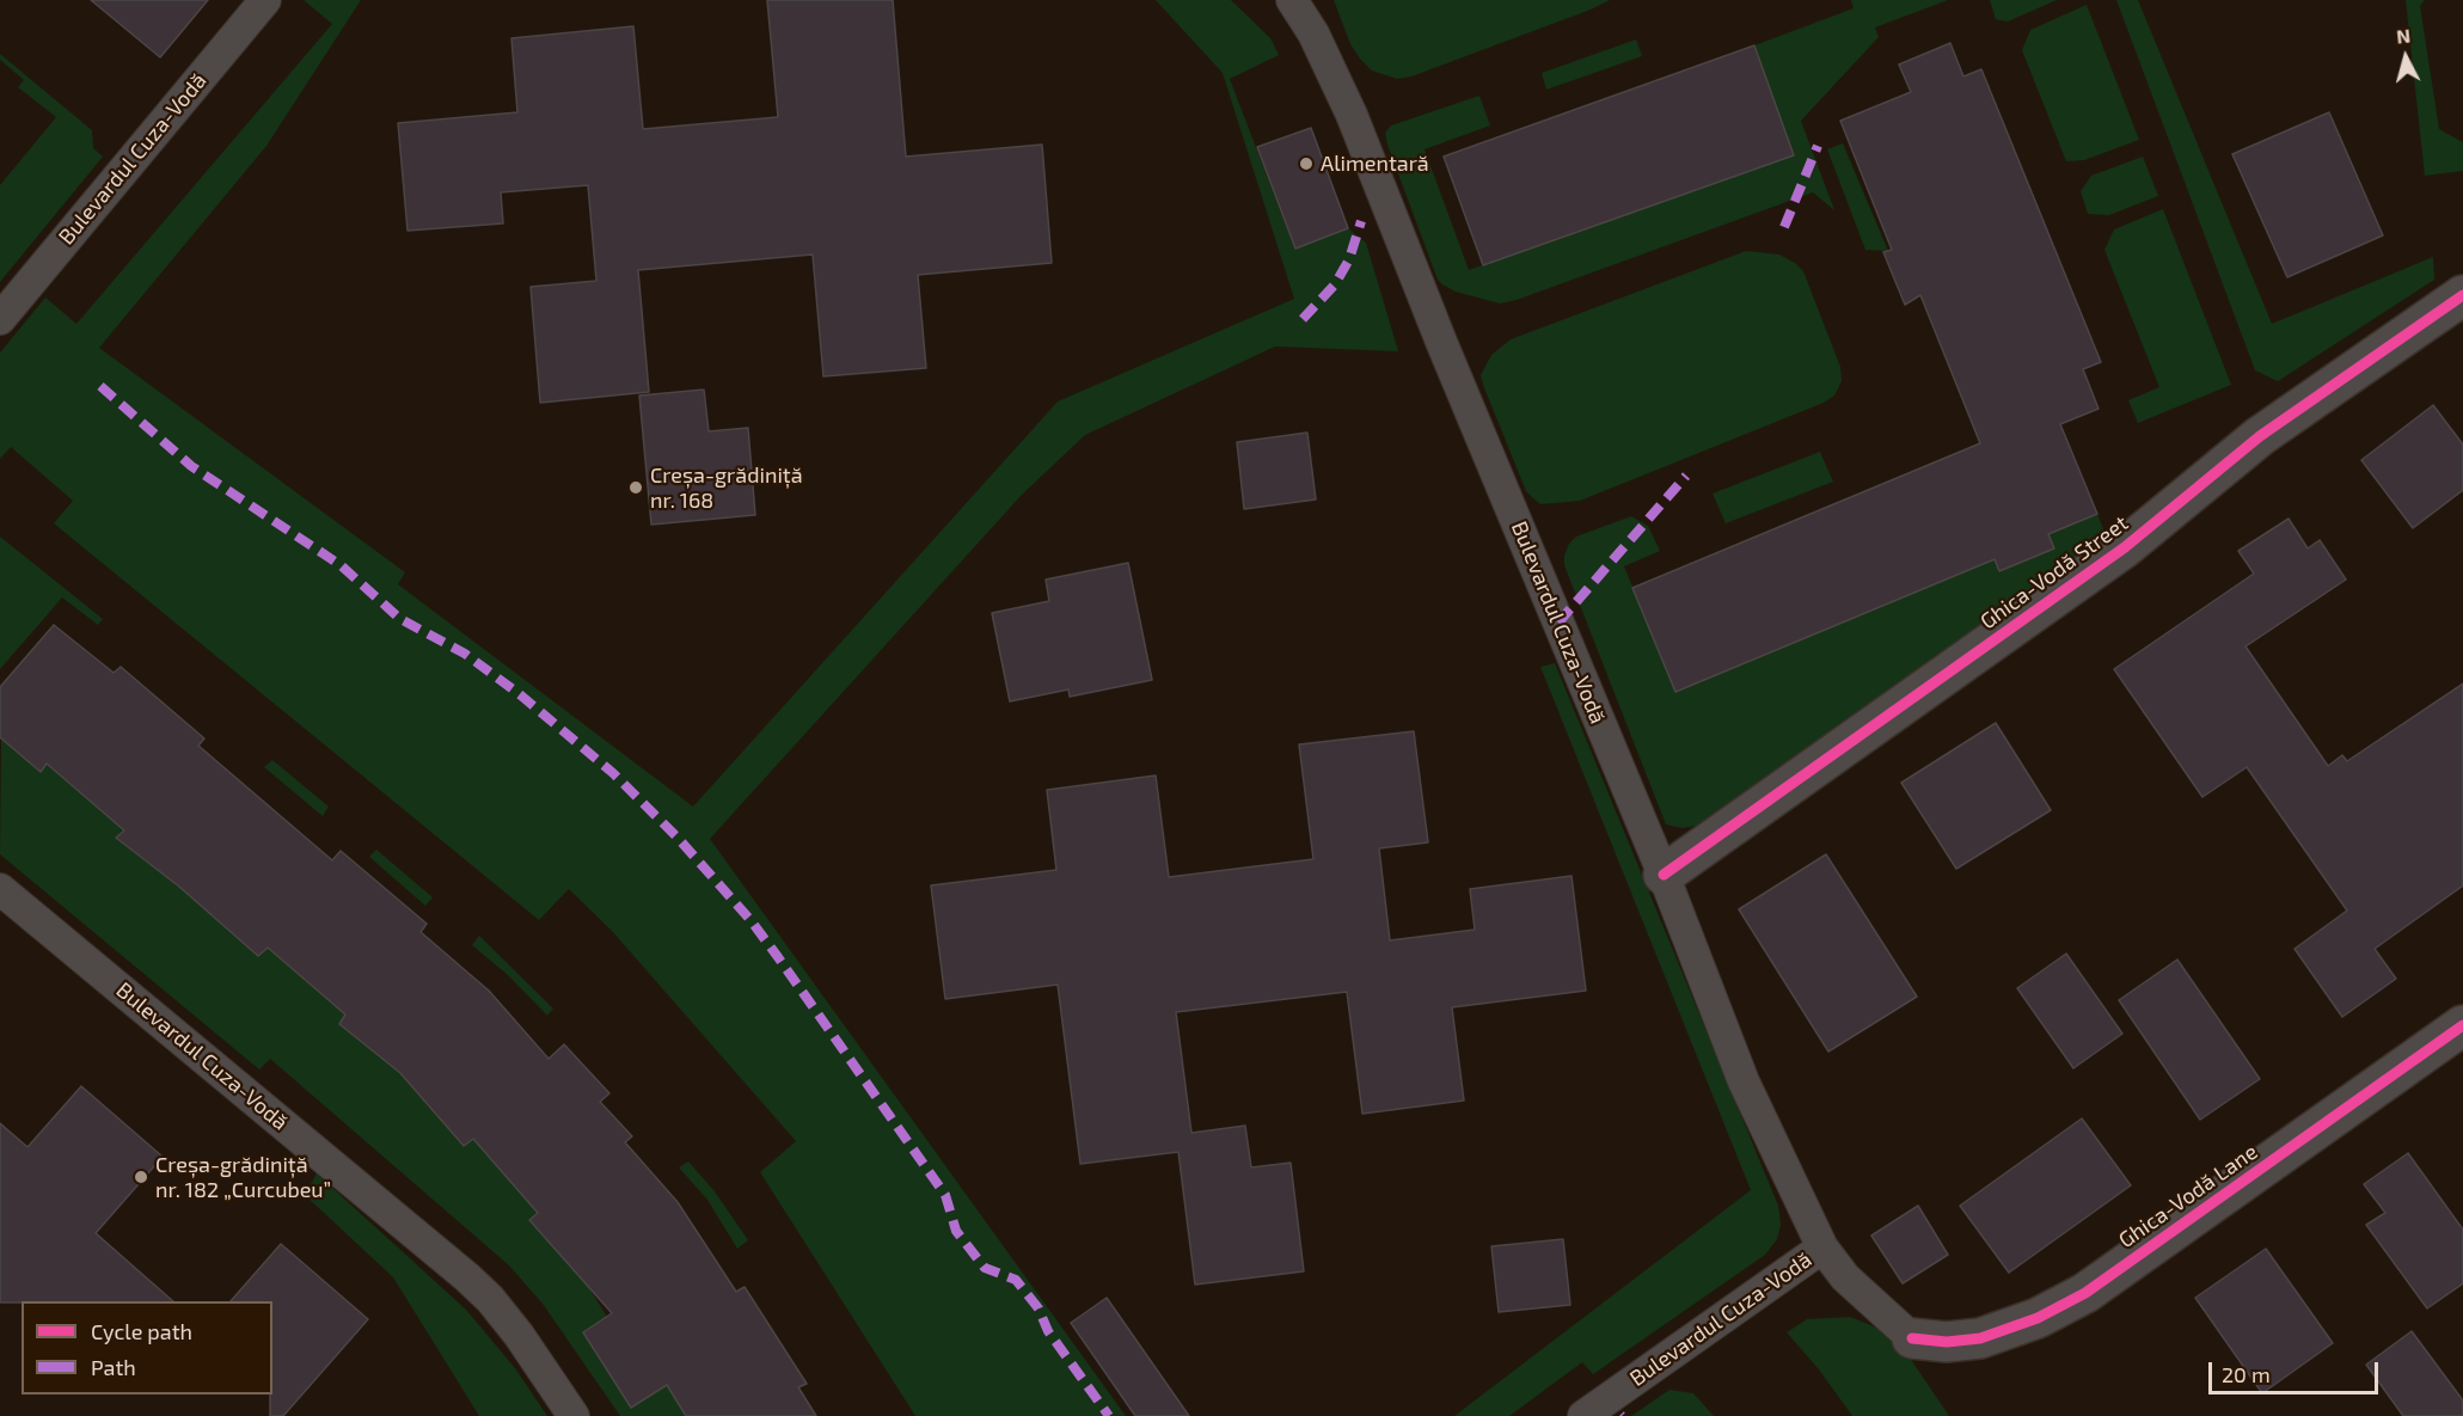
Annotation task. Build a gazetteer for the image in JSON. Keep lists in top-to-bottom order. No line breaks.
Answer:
{"streets":{"street":["Ghica-Vodă Street","Ghica-Vodă Lane"],"lane":["Bulevardul Cuza-Vodă"]},"crossings":[["Bulevardul Cuza-Vodă","Ghica-Vodă Street"],["Bulevardul Cuza-Vodă","Ghica-Vodă Lane"]],"places":["Alimentară","Creșa-grădiniță nr. 168","Creșa-grădiniță nr. 182 „Curcubeu”"],"legend":["Cycle path","Path"],"scale_bar":"20 m","north":"top"}
